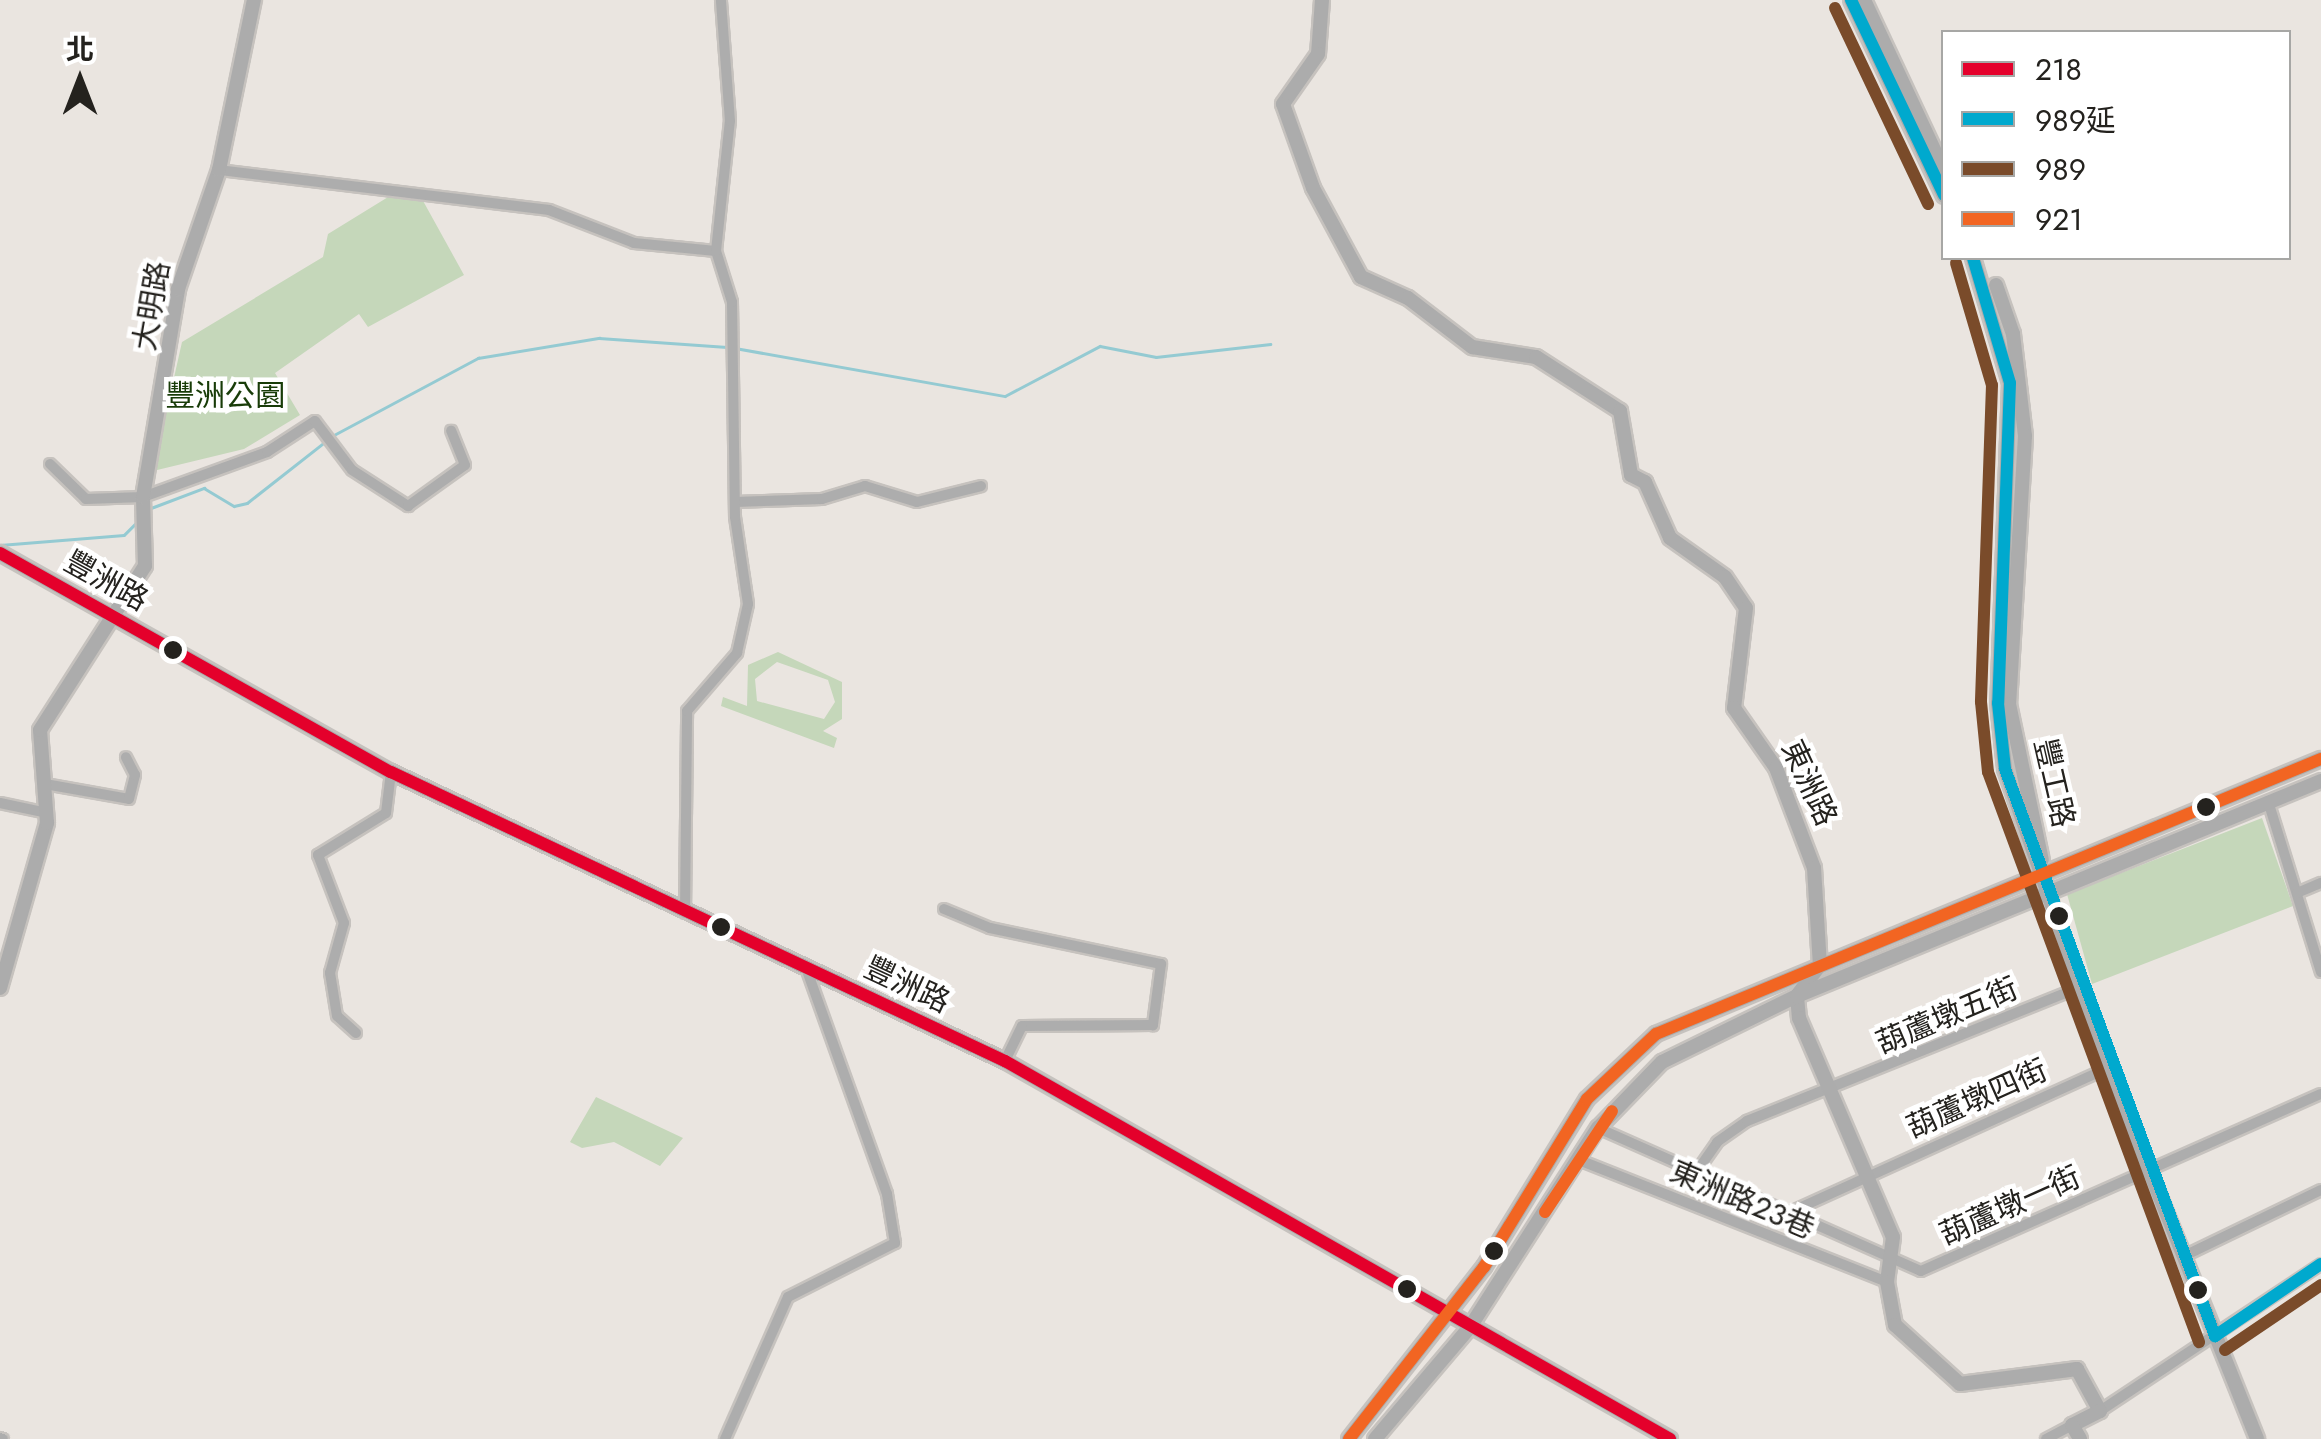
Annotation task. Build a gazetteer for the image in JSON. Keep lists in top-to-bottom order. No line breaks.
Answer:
{"streets":{"street":["大明路","豐洲路","東洲路","豐工路","葫蘆墩五街","葫蘆墩四街","東洲路23巷","葫蘆墩一街"]},"crossings":[["大明路","豐洲路"],["葫蘆墩五街","葫蘆墩一街"],["葫蘆墩四街","葫蘆墩一街"]],"parks":["豐洲公園"],"lines":["transit line 989延","transit line 989","transit line 218","transit line 921"],"legend":["218","989延","989","921"],"north":"top"}
